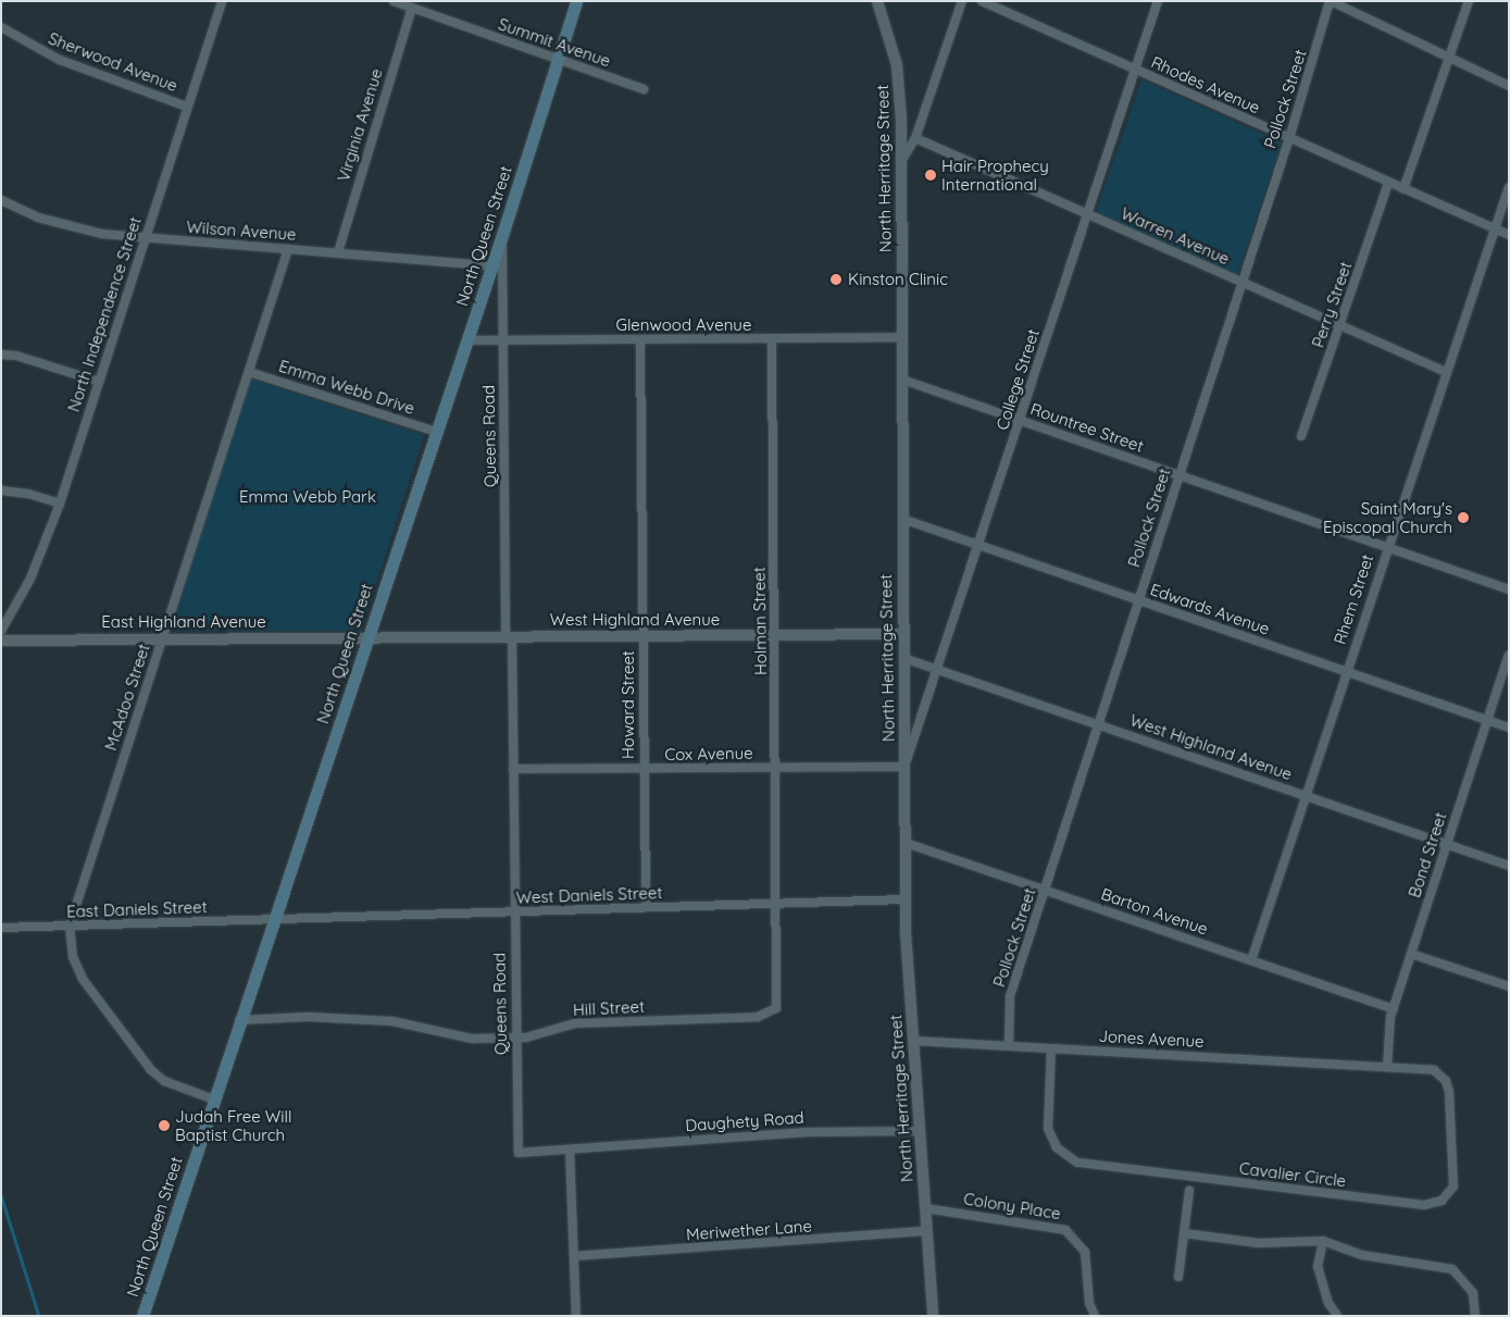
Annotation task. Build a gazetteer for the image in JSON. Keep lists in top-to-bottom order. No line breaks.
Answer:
{"streets":{"main road":["North Queen Street"],"street":["Summit Avenue","Sherwood Avenue","Rhodes Avenue","Pollock Street","Virginia Avenue","North Herritage Street","Wilson Avenue","Warren Avenue","Perry Street","North Independence Street","Glenwood Avenue","College Street","Emma Webb Drive","Rountree Street","Queens Road","Rhem Street","Edwards Avenue","West Highland Avenue","Holman Street","East Highland Avenue","McAdoo Street","Howard Street","Cox Avenue","Bond Street","West Daniels Street","East Daniels Street","Barton Avenue","Hill Street","Jones Avenue","Daughety Road","Cavalier Circle","Colony Place","Meriwether Lane"]},"crossings":[["Summit Avenue","Virginia Avenue"],["Summit Avenue","North Queen Street"],["Sherwood Avenue","North Independence Street"],["Rhodes Avenue","Pollock Street"],["Rhodes Avenue","Perry Street"],["Rhodes Avenue","College Street"],["Rhodes Avenue","Rhem Street"],["Pollock Street","Warren Avenue"],["Pollock Street","Rountree Street"],["Pollock Street","Edwards Avenue"],["Pollock Street","West Highland Avenue"],["Pollock Street","Barton Avenue"],["Pollock Street","Jones Avenue"],["Virginia Avenue","Wilson Avenue"],["North Herritage Street","Glenwood Avenue"],["North Herritage Street","College Street"],["North Herritage Street","Rountree Street"],["North Herritage Street","Edwards Avenue"],["North Herritage Street","West Highland Avenue"],["North Herritage Street","Cox Avenue"],["North Herritage Street","West Daniels Street"],["North Herritage Street","Barton Avenue"],["North Herritage Street","Jones Avenue"],["North Herritage Street","Daughety Road"],["North Herritage Street","Colony Place"],["North Herritage Street","Meriwether Lane"],["Wilson Avenue","North Independence Street"],["Wilson Avenue","McAdoo Street"],["North Queen Street","Glenwood Avenue"],["North Queen Street","Emma Webb Drive"],["North Queen Street","Queens Road"],["North Queen Street","West Highland Avenue"],["North Queen Street","East Highland Avenue"],["North Queen Street","McAdoo Street"],["North Queen Street","West Daniels Street"],["North Queen Street","East Daniels Street"],["North Queen Street","Hill Street"],["Warren Avenue","Perry Street"],["Warren Avenue","College Street"],["Warren Avenue","Rhem Street"],["Glenwood Avenue","Queens Road"],["Glenwood Avenue","Holman Street"],["Glenwood Avenue","Howard Street"],["College Street","Rountree Street"],["College Street","Edwards Avenue"],["College Street","West Highland Avenue"],["College Street","Cox Avenue"],["Emma Webb Drive","McAdoo Street"],["Rountree Street","Rhem Street"],["Queens Road","West Highland Avenue"],["Queens Road","Cox Avenue"],["Queens Road","West Daniels Street"],["Queens Road","Hill Street"],["Queens Road","Daughety Road"],["Rhem Street","Edwards Avenue"],["Rhem Street","West Highland Avenue"],["Rhem Street","Barton Avenue"],["Edwards Avenue","Bond Street"],["West Highland Avenue","Holman Street"],["West Highland Avenue","East Highland Avenue"],["West Highland Avenue","Howard Street"],["West Highland Avenue","Bond Street"],["Holman Street","Cox Avenue"],["Holman Street","West Daniels Street"],["Holman Street","Hill Street"],["East Highland Avenue","McAdoo Street"],["McAdoo Street","East Daniels Street"],["Howard Street","Cox Avenue"],["Howard Street","West Daniels Street"],["Bond Street","Barton Avenue"],["Bond Street","Jones Avenue"],["Bond Street","Cavalier Circle"],["West Daniels Street","East Daniels Street"],["West Daniels Street","Hill Street"],["Jones Avenue","Cavalier Circle"]],"parks":["Emma Webb Park"],"places":["Hair Prophecy International","Kinston Clinic","Saint Mary's Episcopal Church","Judah Free Will Baptist Church"]}
